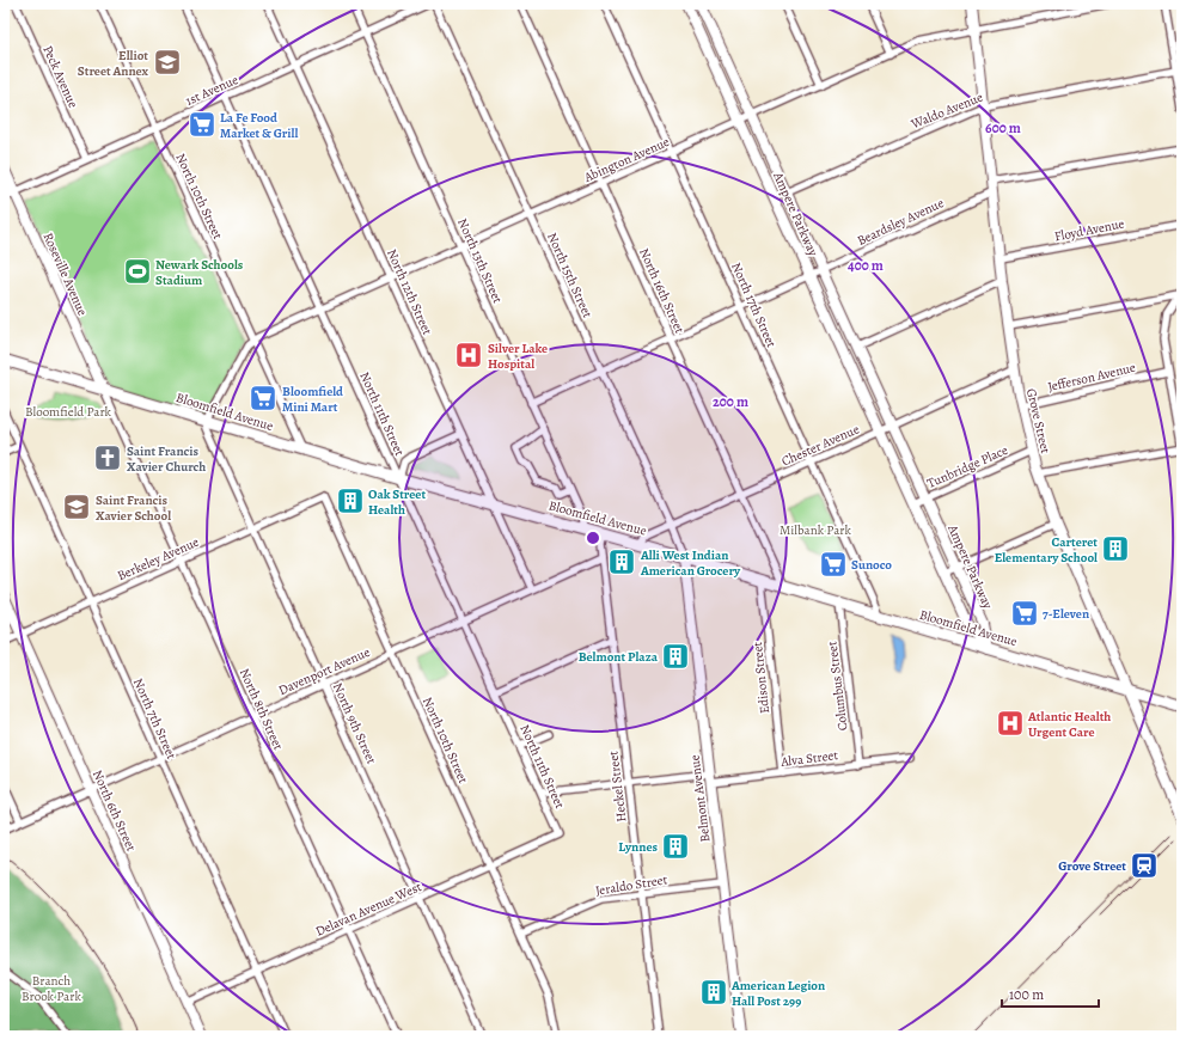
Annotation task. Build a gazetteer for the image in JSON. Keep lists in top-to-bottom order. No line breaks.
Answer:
{"streets":{"main road":["Bloomfield Avenue"],"street":["Peck Avenue","1st Avenue","Waldo Avenue","Abington Avenue","North 10th Street","Ampere Parkway","Beardsley Avenue","Floyd Avenue","North 13th Street","Roseville Avenue","North 15th Street","North 16th Street","North 12th Street","North 17th Street","Jefferson Avenue","North 11th Street","Grove Street","Chester Avenue","Tunbridge Place","Berkeley Avenue","Davenport Avenue","Edison Street","Columbus Street","North 8th Street","North 7th Street","North 9th Street","Alva Street","Heckel Street","Belmont Avenue","North 6th Street","Jeraldo Street","Delavan Avenue West"]},"crossings":[["Peck Avenue","1st Avenue"],["1st Avenue","North 10th Street"],["1st Avenue","North 13th Street"],["1st Avenue","Roseville Avenue"],["1st Avenue","North 12th Street"],["1st Avenue","North 11th Street"],["Waldo Avenue","Ampere Parkway"],["Waldo Avenue","Grove Street"],["Abington Avenue","North 10th Street"],["Abington Avenue","Ampere Parkway"],["Abington Avenue","North 13th Street"],["Abington Avenue","North 15th Street"],["Abington Avenue","North 16th Street"],["Abington Avenue","North 12th Street"],["Abington Avenue","North 17th Street"],["Abington Avenue","North 11th Street"],["Abington Avenue","Grove Street"],["North 10th Street","Bloomfield Avenue"],["North 10th Street","Berkeley Avenue"],["North 10th Street","Davenport Avenue"],["North 10th Street","Jeraldo Street"],["North 10th Street","Delavan Avenue West"],["Ampere Parkway","Beardsley Avenue"],["Ampere Parkway","Bloomfield Avenue"],["Ampere Parkway","Chester Avenue"],["Ampere Parkway","Tunbridge Place"],["Beardsley Avenue","North 13th Street"],["Beardsley Avenue","North 15th Street"],["Beardsley Avenue","North 16th Street"],["Beardsley Avenue","North 17th Street"],["Beardsley Avenue","Grove Street"],["Floyd Avenue","Grove Street"],["North 13th Street","Bloomfield Avenue"],["Roseville Avenue","Bloomfield Avenue"],["Roseville Avenue","North 8th Street"],["North 15th Street","Bloomfield Avenue"],["North 15th Street","Chester Avenue"],["North 15th Street","Belmont Avenue"],["North 16th Street","Bloomfield Avenue"],["North 16th Street","Chester Avenue"],["North 12th Street","Bloomfield Avenue"],["North 12th Street","Davenport Avenue"],["North 17th Street","Bloomfield Avenue"],["North 17th Street","Chester Avenue"],["Jefferson Avenue","Grove Street"],["Bloomfield Avenue","North 11th Street"],["Bloomfield Avenue","Grove Street"],["Bloomfield Avenue","Chester Avenue"],["Bloomfield Avenue","Edison Street"],["Bloomfield Avenue","Columbus Street"],["Bloomfield Avenue","North 8th Street"],["Bloomfield Avenue","North 9th Street"],["Bloomfield Avenue","Heckel Street"],["Bloomfield Avenue","Belmont Avenue"],["North 11th Street","Davenport Avenue"],["North 11th Street","Alva Street"],["North 11th Street","Delavan Avenue West"],["Grove Street","Chester Avenue"],["Grove Street","Tunbridge Place"],["Berkeley Avenue","North 8th Street"],["Berkeley Avenue","North 7th Street"],["Berkeley Avenue","North 9th Street"],["Berkeley Avenue","North 6th Street"],["Davenport Avenue","North 8th Street"],["Davenport Avenue","North 7th Street"],["Davenport Avenue","North 9th Street"],["Davenport Avenue","Heckel Street"],["Davenport Avenue","North 6th Street"],["Edison Street","Alva Street"],["Columbus Street","Alva Street"],["North 8th Street","Delavan Avenue West"],["North 7th Street","Delavan Avenue West"],["North 9th Street","Delavan Avenue West"],["Alva Street","Heckel Street"],["Alva Street","Belmont Avenue"],["Heckel Street","Jeraldo Street"],["Belmont Avenue","Jeraldo Street"],["North 6th Street","Delavan Avenue West"]],"parks":["Bloomfield Park","Milbank Park","Branch Brook Park"],"places":{"school or university":["Elliot Street Annex","Saint Francis Xavier School"],"supermarket":["La Fe Food Market & Grill","Bloomfield Mini Mart","Sunoco","7-Eleven"],"sports":["Newark Schools Stadium"],"hospital":["Silver Lake Hospital","Atlantic Health Urgent Care"],"church":["Saint Francis Xavier Church"],"building":["Oak Street Health","Carteret Elementary School","Alli West Indian American Grocery","Belmont Plaza","Lynnes","American Legion Hall Post 299"],"station":["Grove Street"]},"scale_bar":"100 m","rings":["600 m","400 m","200 m"]}
